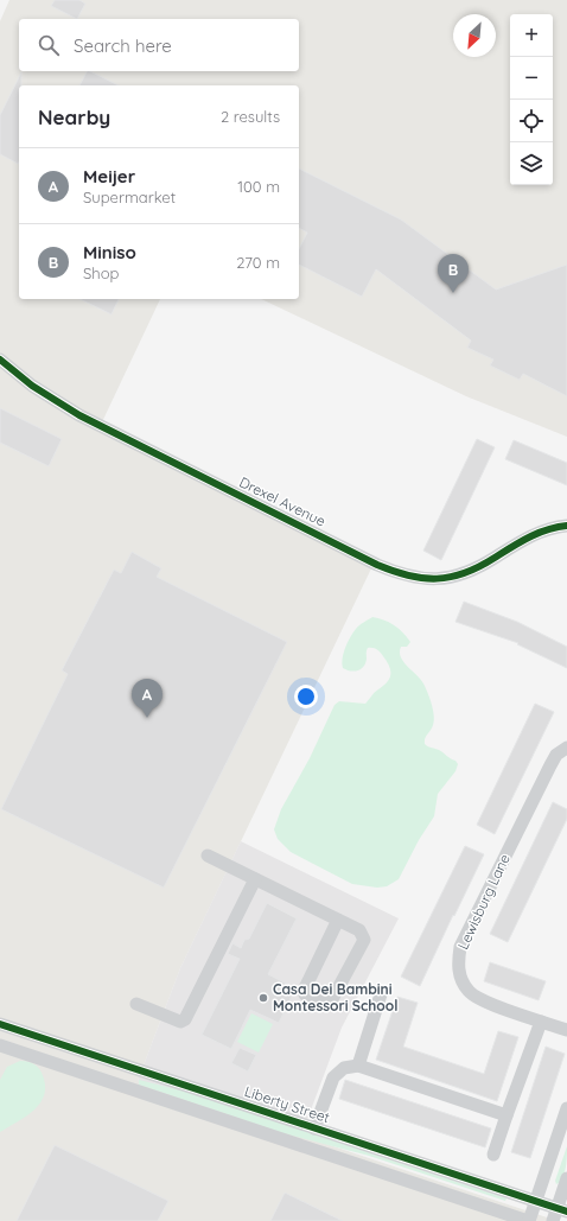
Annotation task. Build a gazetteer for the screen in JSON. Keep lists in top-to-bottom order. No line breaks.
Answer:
{"streets":{"street":["Drexel Avenue","Lewisburg Lane","Liberty Street"]},"places":["Casa Dei Bambini Montessori School"],"north":"bottom left","page":{"map_buttons":["+","−"],"search":"Search here","heading":["Nearby","2 results"],"list":[{"mark":"A","name":"Meijer","note":"Supermarket","value":"100 m"},{"mark":"B","name":"Miniso","note":"Shop","value":"270 m"}],"pins":["B","A"]}}
